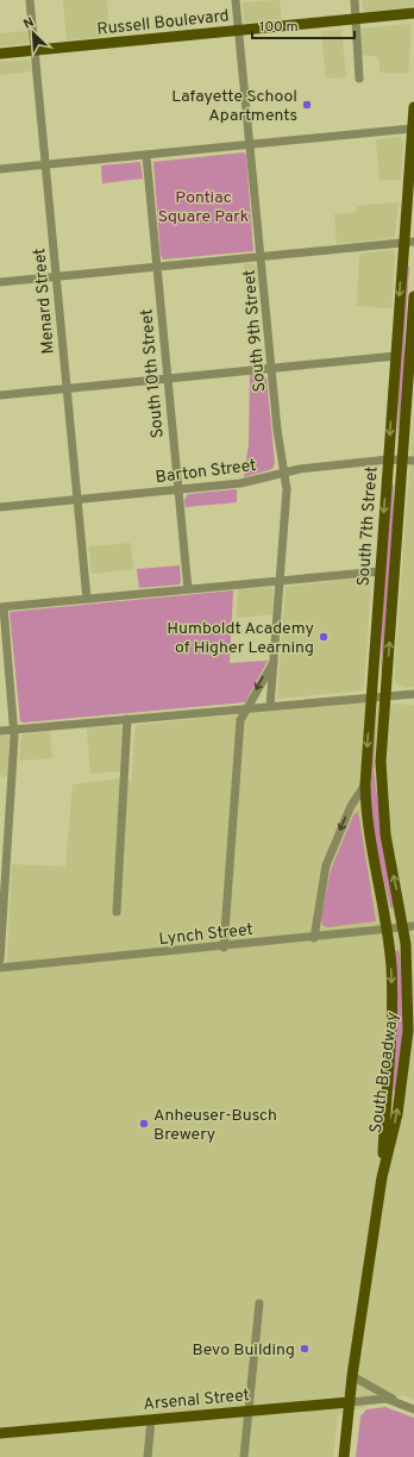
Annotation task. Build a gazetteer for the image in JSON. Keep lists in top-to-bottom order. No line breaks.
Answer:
{"streets":{"main road":["Russell Boulevard","South 7th Street","South Broadway","Arsenal Street"],"street":["Menard Street","South 9th Street","South 10th Street","Barton Street","Lynch Street"]},"crossings":[["Russell Boulevard","Menard Street"],["Russell Boulevard","South 9th Street"],["Menard Street","Barton Street"],["South 9th Street","Barton Street"],["South 9th Street","Lynch Street"],["South 10th Street","Barton Street"],["Barton Street","South 7th Street"],["South 7th Street","Lynch Street"],["South 7th Street","South Broadway"],["Lynch Street","South Broadway"],["South Broadway","Arsenal Street"]],"parks":["Pontiac Square Park"],"places":["Lafayette School Apartments","Humboldt Academy of Higher Learning","Anheuser-Busch Brewery","Bevo Building"],"scale_bar":"100 m","north":"top left"}
